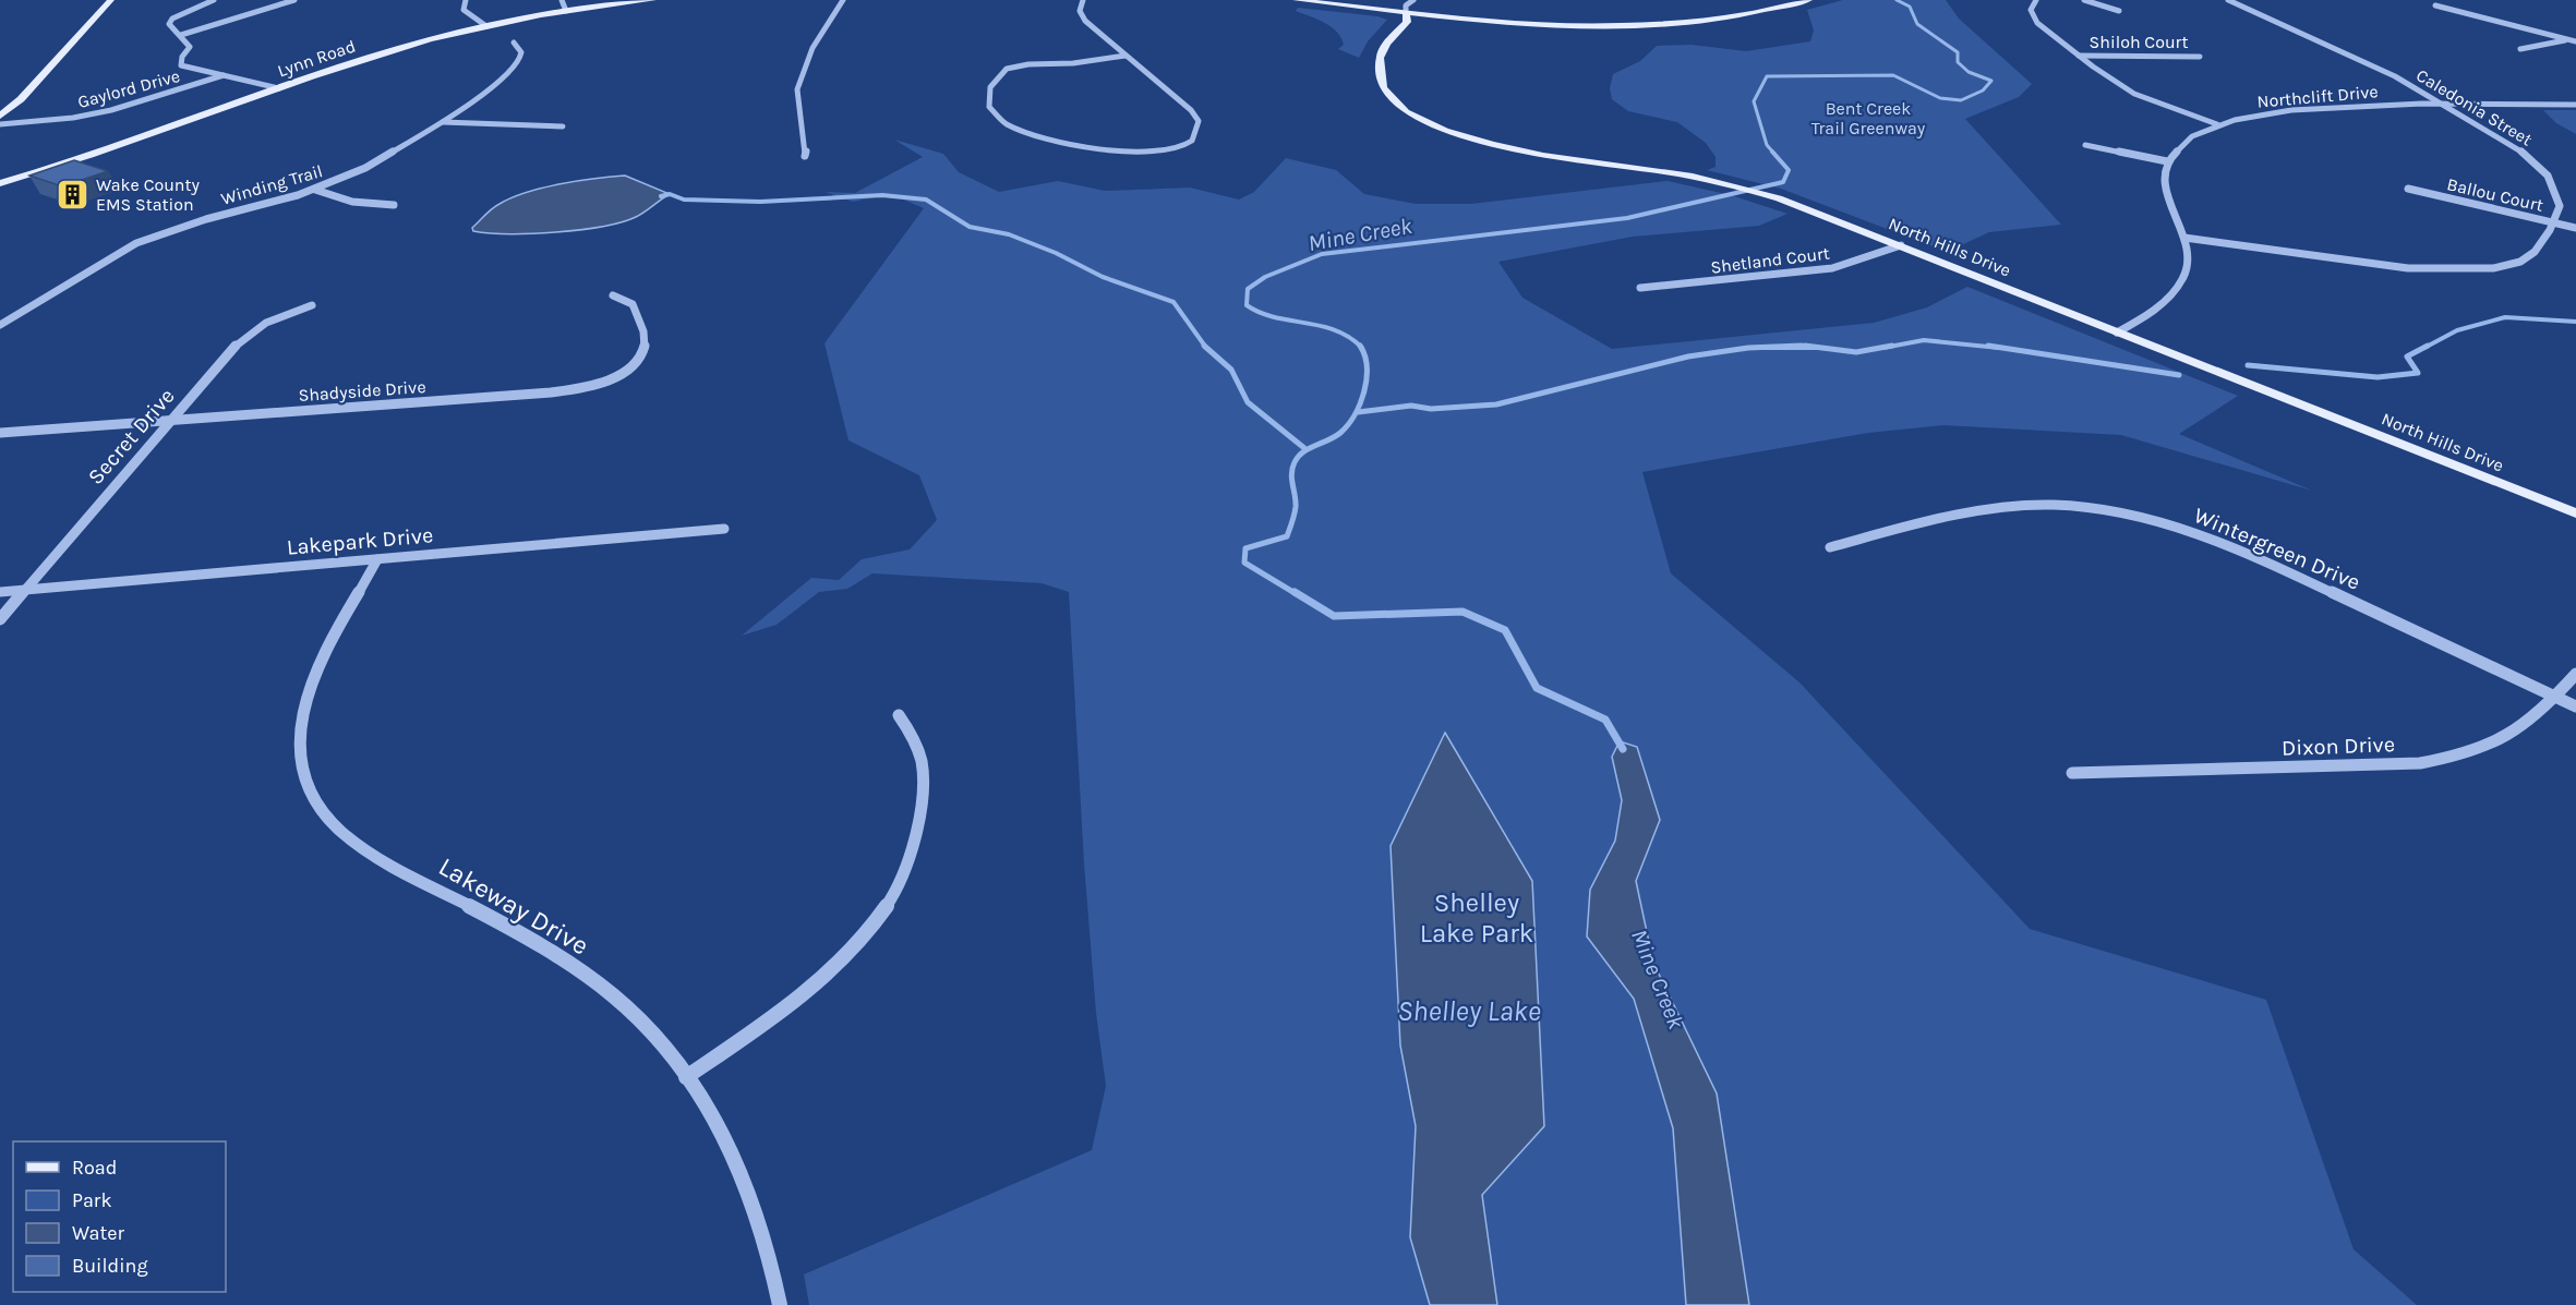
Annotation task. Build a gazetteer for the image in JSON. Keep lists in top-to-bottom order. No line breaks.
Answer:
{"streets":{"main road":["Lynn Road","North Hills Drive"],"street":["Shiloh Court","Gaylord Drive","Northclift Drive","Caledonia Street","Winding Trail","Ballou Court","Shetland Court","Shadyside Drive","Secret Drive","Lakepark Drive","Wintergreen Drive","Dixon Drive","Lakeway Drive"]},"crossings":[["Northclift Drive","Caledonia Street"],["Caledonia Street","Ballou Court"],["North Hills Drive","Shetland Court"],["Shadyside Drive","Secret Drive"],["Secret Drive","Lakepark Drive"],["Lakepark Drive","Lakeway Drive"],["Wintergreen Drive","Dixon Drive"]],"water":["Mine Creek","Shelley Lake"],"parks":["Bent Creek Trail Greenway","Shelley Lake Park"],"places":{"building":["Wake County EMS Station"]},"legend":["Road","Park","Water","Building"]}
